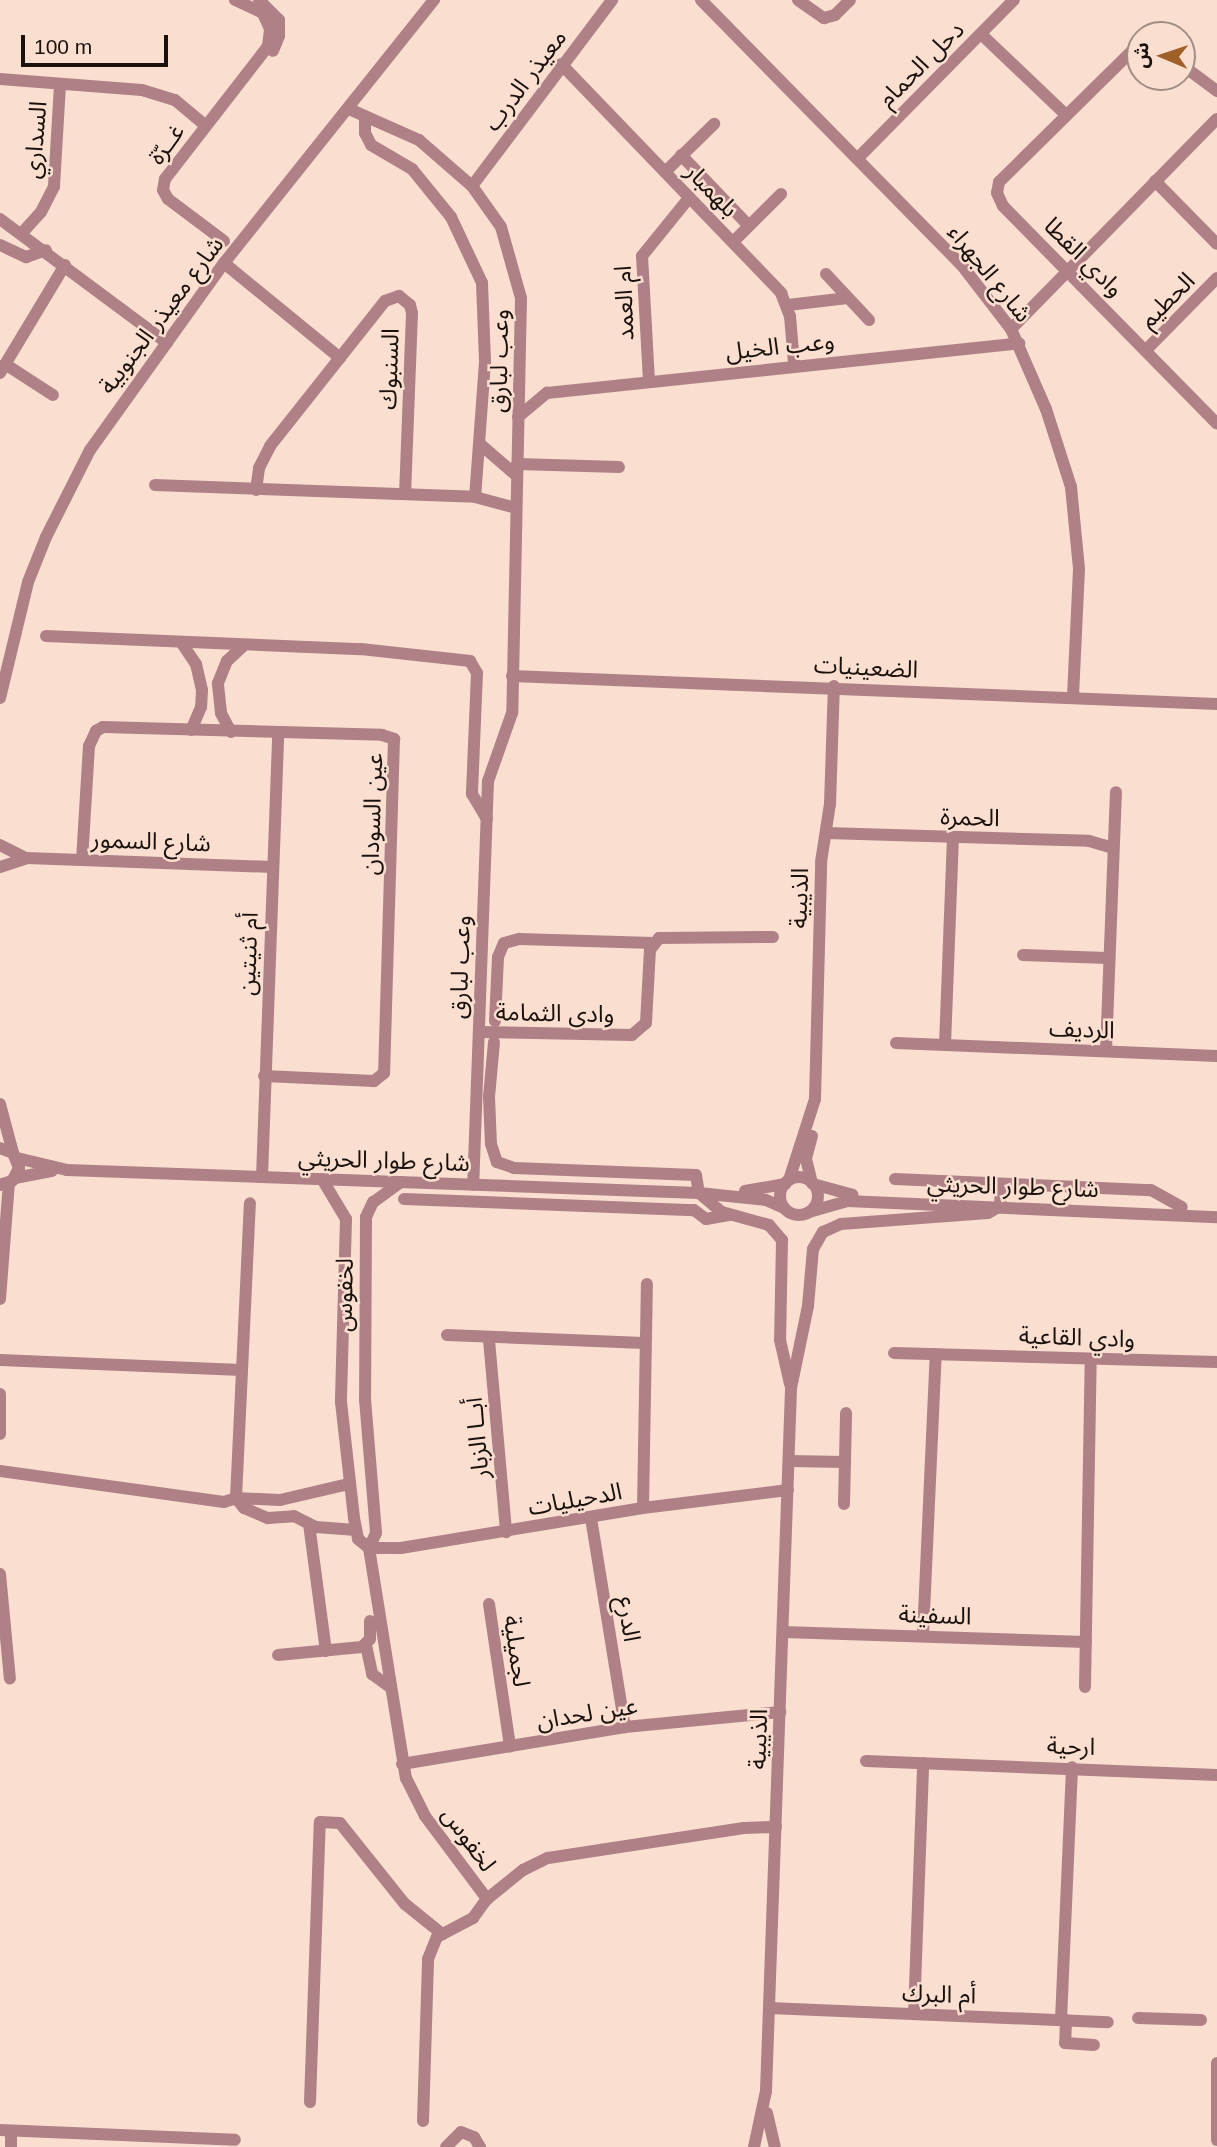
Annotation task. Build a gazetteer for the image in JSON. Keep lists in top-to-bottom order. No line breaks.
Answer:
{"streets":{"street":["دحل الحمام","معيذر الدرب","السداري","غــرّة","بلهمبار","وادي القطا","شارع الجهراء","الحطيم","ام العمد","شارع معيذر الجنوبية","وعب الخيل","وعب لبارق","السنبوك","الضعينيات","عين السودان","الحمرة","شارع السمور","الذيبية","أم ثنيتين","وادى الثمامة","الرديف","شارع طوار الحريثي","لخفوس","وادي القاعية","أبــا الزبار","الدحيليات","السفينة","الدرع","لجميلية","عين لحدان","ارحية","أم البرك"]},"crossings":[["دحل الحمام","شارع الجهراء"],["معيذر الدرب","بلهمبار"],["معيذر الدرب","وعب لبارق"],["بلهمبار","ام العمد"],["وادي القطا","الحطيم"],["شارع الجهراء","وعب الخيل"],["شارع الجهراء","الضعينيات"],["ام العمد","وعب الخيل"],["شارع معيذر الجنوبية","وعب لبارق"],["شارع معيذر الجنوبية","السنبوك"],["وعب لبارق","الضعينيات"],["وعب لبارق","وادى الثمامة"],["وعب لبارق","شارع طوار الحريثي"],["الضعينيات","الذيبية"],["عين السودان","شارع السمور"],["عين السودان","أم ثنيتين"],["الحمرة","الذيبية"],["شارع السمور","أم ثنيتين"],["الذيبية","شارع طوار الحريثي"],["الذيبية","لخفوس"],["الذيبية","الدحيليات"],["الذيبية","السفينة"],["الذيبية","عين لحدان"],["الذيبية","أم البرك"],["أم ثنيتين","شارع طوار الحريثي"],["شارع طوار الحريثي","لخفوس"],["لخفوس","الدحيليات"],["لخفوس","عين لحدان"],["أبــا الزبار","الدحيليات"],["الدحيليات","الدرع"],["الدرع","عين لحدان"],["لجميلية","عين لحدان"]],"scale_bar":"100 m","north":"left"}
